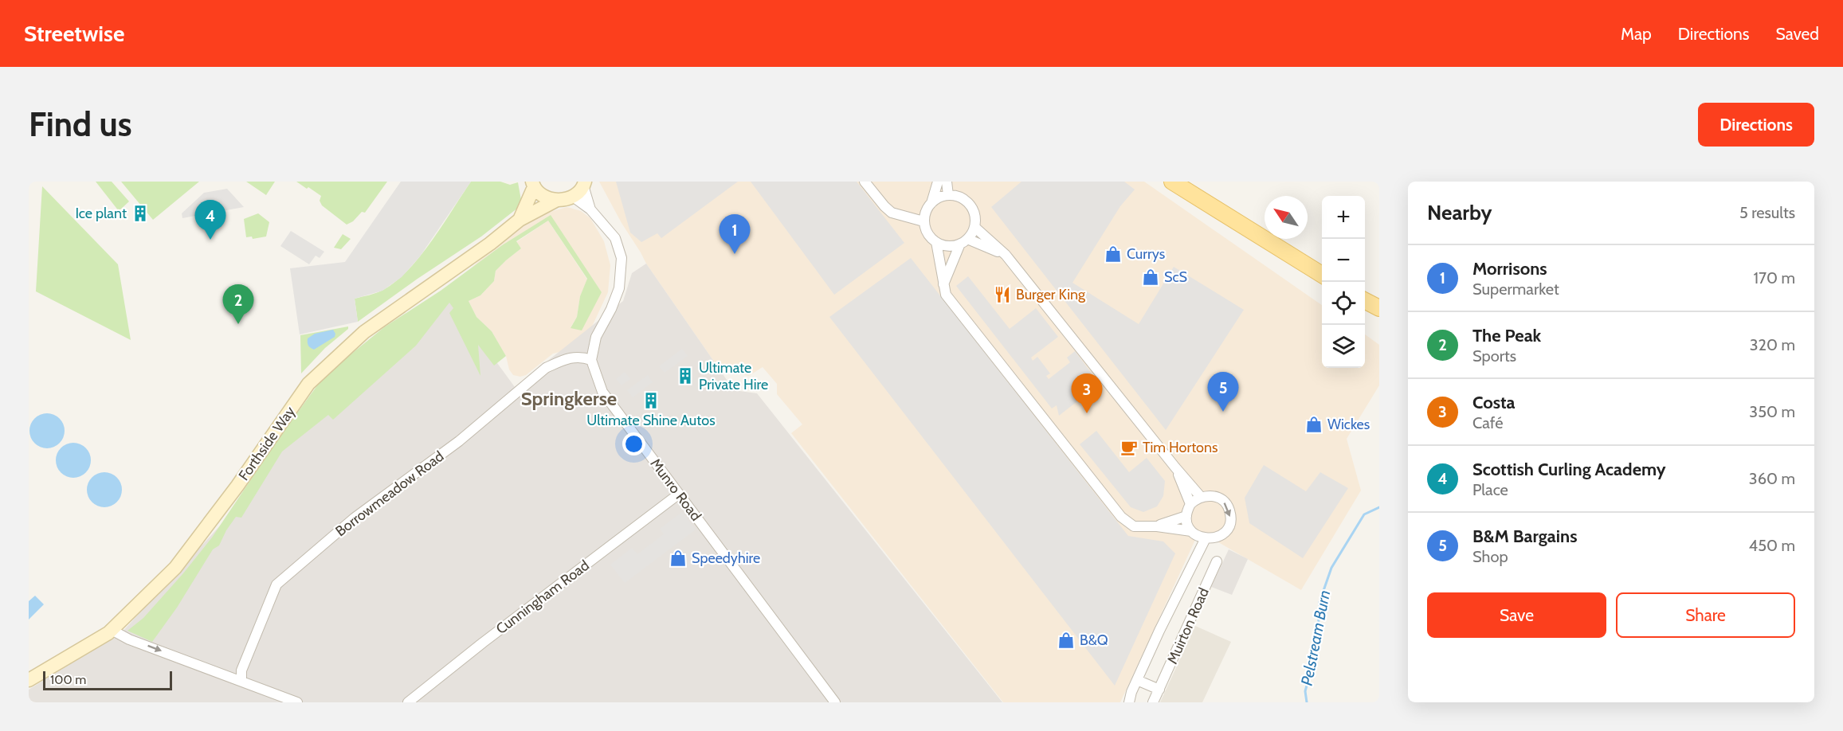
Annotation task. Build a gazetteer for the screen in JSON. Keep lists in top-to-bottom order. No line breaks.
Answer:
{"streets":{"street":["Forthside Way","Munro Road","Borrowmeadow Road","Cunningham Road","Muirton Road"]},"crossings":[["Munro Road","Borrowmeadow Road"],["Munro Road","Cunningham Road"]],"districts":["Springkerse"],"water":["Pelstream Burn"],"places":{"building":["Ice plant","Ultimate Private Hire","Ultimate Shine Autos"],"shop":["Currys","ScS","Wickes","Speedyhire","B&Q"],"restaurant":["Burger King"],"cafe":["Tim Hortons"]},"scale_bar":"100 m","north":"top left","page":{"header":"Streetwise","nav":["Map","Directions","Saved"],"buttons":["Directions",["Save","Share"]],"title":"Find us","heading":["Nearby","5 results"],"map_buttons":["+","−"],"pins":["4","1","2","5","3"],"list":[{"mark":"1","name":"Morrisons","note":"Supermarket","value":"170 m"},{"mark":"2","name":"The Peak","note":"Sports","value":"320 m"},{"mark":"3","name":"Costa","note":"Café","value":"350 m"},{"mark":"4","name":"Scottish Curling Academy","note":"Place","value":"360 m"},{"mark":"5","name":"B&M Bargains","note":"Shop","value":"450 m"}],"scale":"100 m"}}
